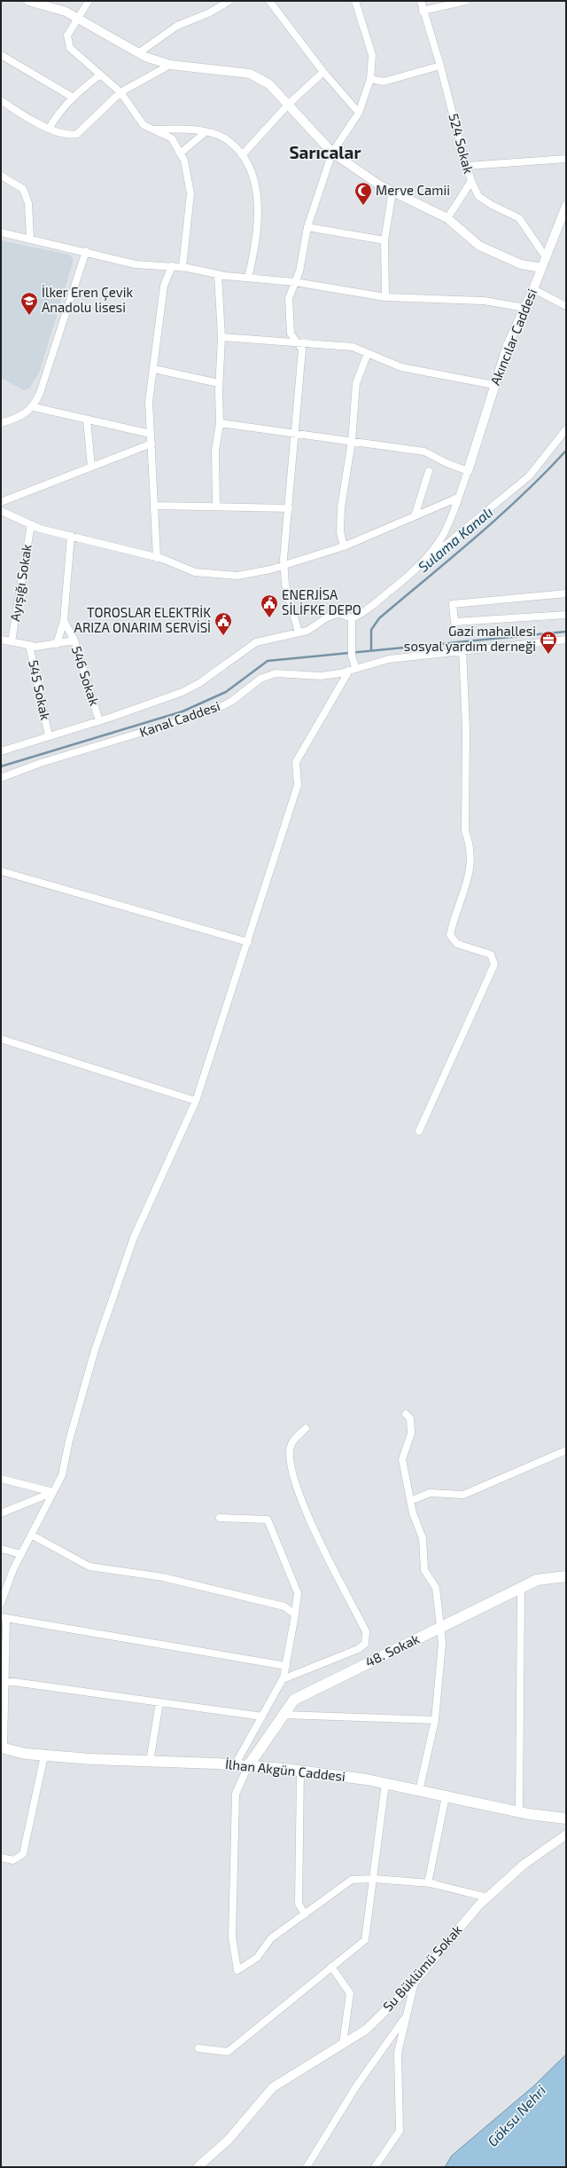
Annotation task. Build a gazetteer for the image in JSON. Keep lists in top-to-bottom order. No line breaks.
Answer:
{"streets":{"main road":["48. Sokak","İlhan Akgün Caddesi"],"street":["524 Sokak","Akıncılar Caddesi","Ayışığı Sokak","546 Sokak","545 Sokak","Kanal Caddesi","Su Büklümü Sokak"]},"crossings":[["524 Sokak","Akıncılar Caddesi"],["Ayışığı Sokak","546 Sokak"],["546 Sokak","545 Sokak"],["48. Sokak","İlhan Akgün Caddesi"]],"districts":["Sarıcalar"],"water":["Sulama Kanalı","Göksu Nehri"],"places":{"mosque":["Merve Camii"],"school or university":["İlker Eren Çevik Anadolu lisesi"],"public building":["ENERJİSA SİLİFKE DEPO","TOROSLAR ELEKTRİK ARIZA ONARIM SERVİSİ"],"office":["Gazi mahallesi sosyal yardım derneği"]}}
